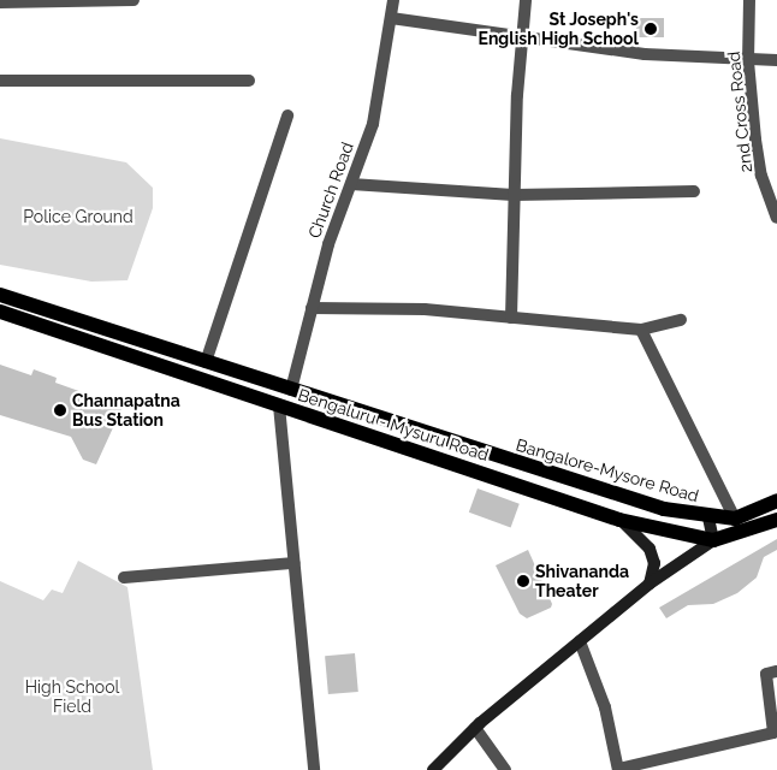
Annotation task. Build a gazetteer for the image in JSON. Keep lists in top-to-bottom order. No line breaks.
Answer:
{"streets":{"main road":["Bengaluru - Mysuru Road","Bangalore-Mysore Road"],"street":["2nd Cross Road","Church Road"]},"crossings":[["Church Road","Bengaluru - Mysuru Road"],["Church Road","Bangalore-Mysore Road"],["Bengaluru - Mysuru Road","Bangalore-Mysore Road"]],"parks":["Police Ground","High School Field"],"places":["St Joseph's English High School","Channapatna Bus Station","Shivananda Theater"]}
